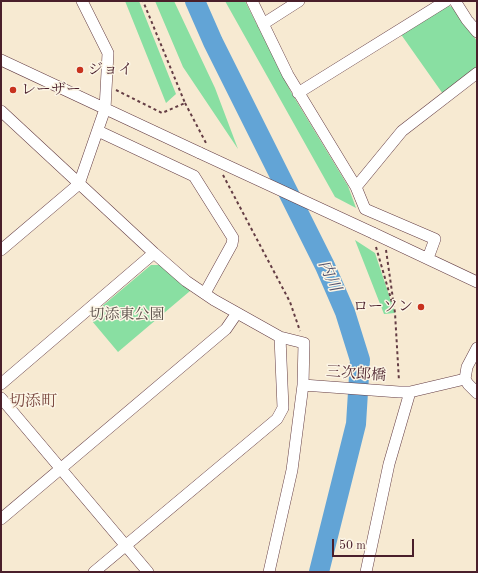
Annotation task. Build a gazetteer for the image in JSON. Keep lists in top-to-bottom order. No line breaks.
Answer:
{"streets":{"street":["三次郎橋"]},"districts":["切添町"],"water":["内川"],"parks":["切添東公園"],"places":["ジョイ","レーザー","ローソン"],"scale_bar":"50 m"}
